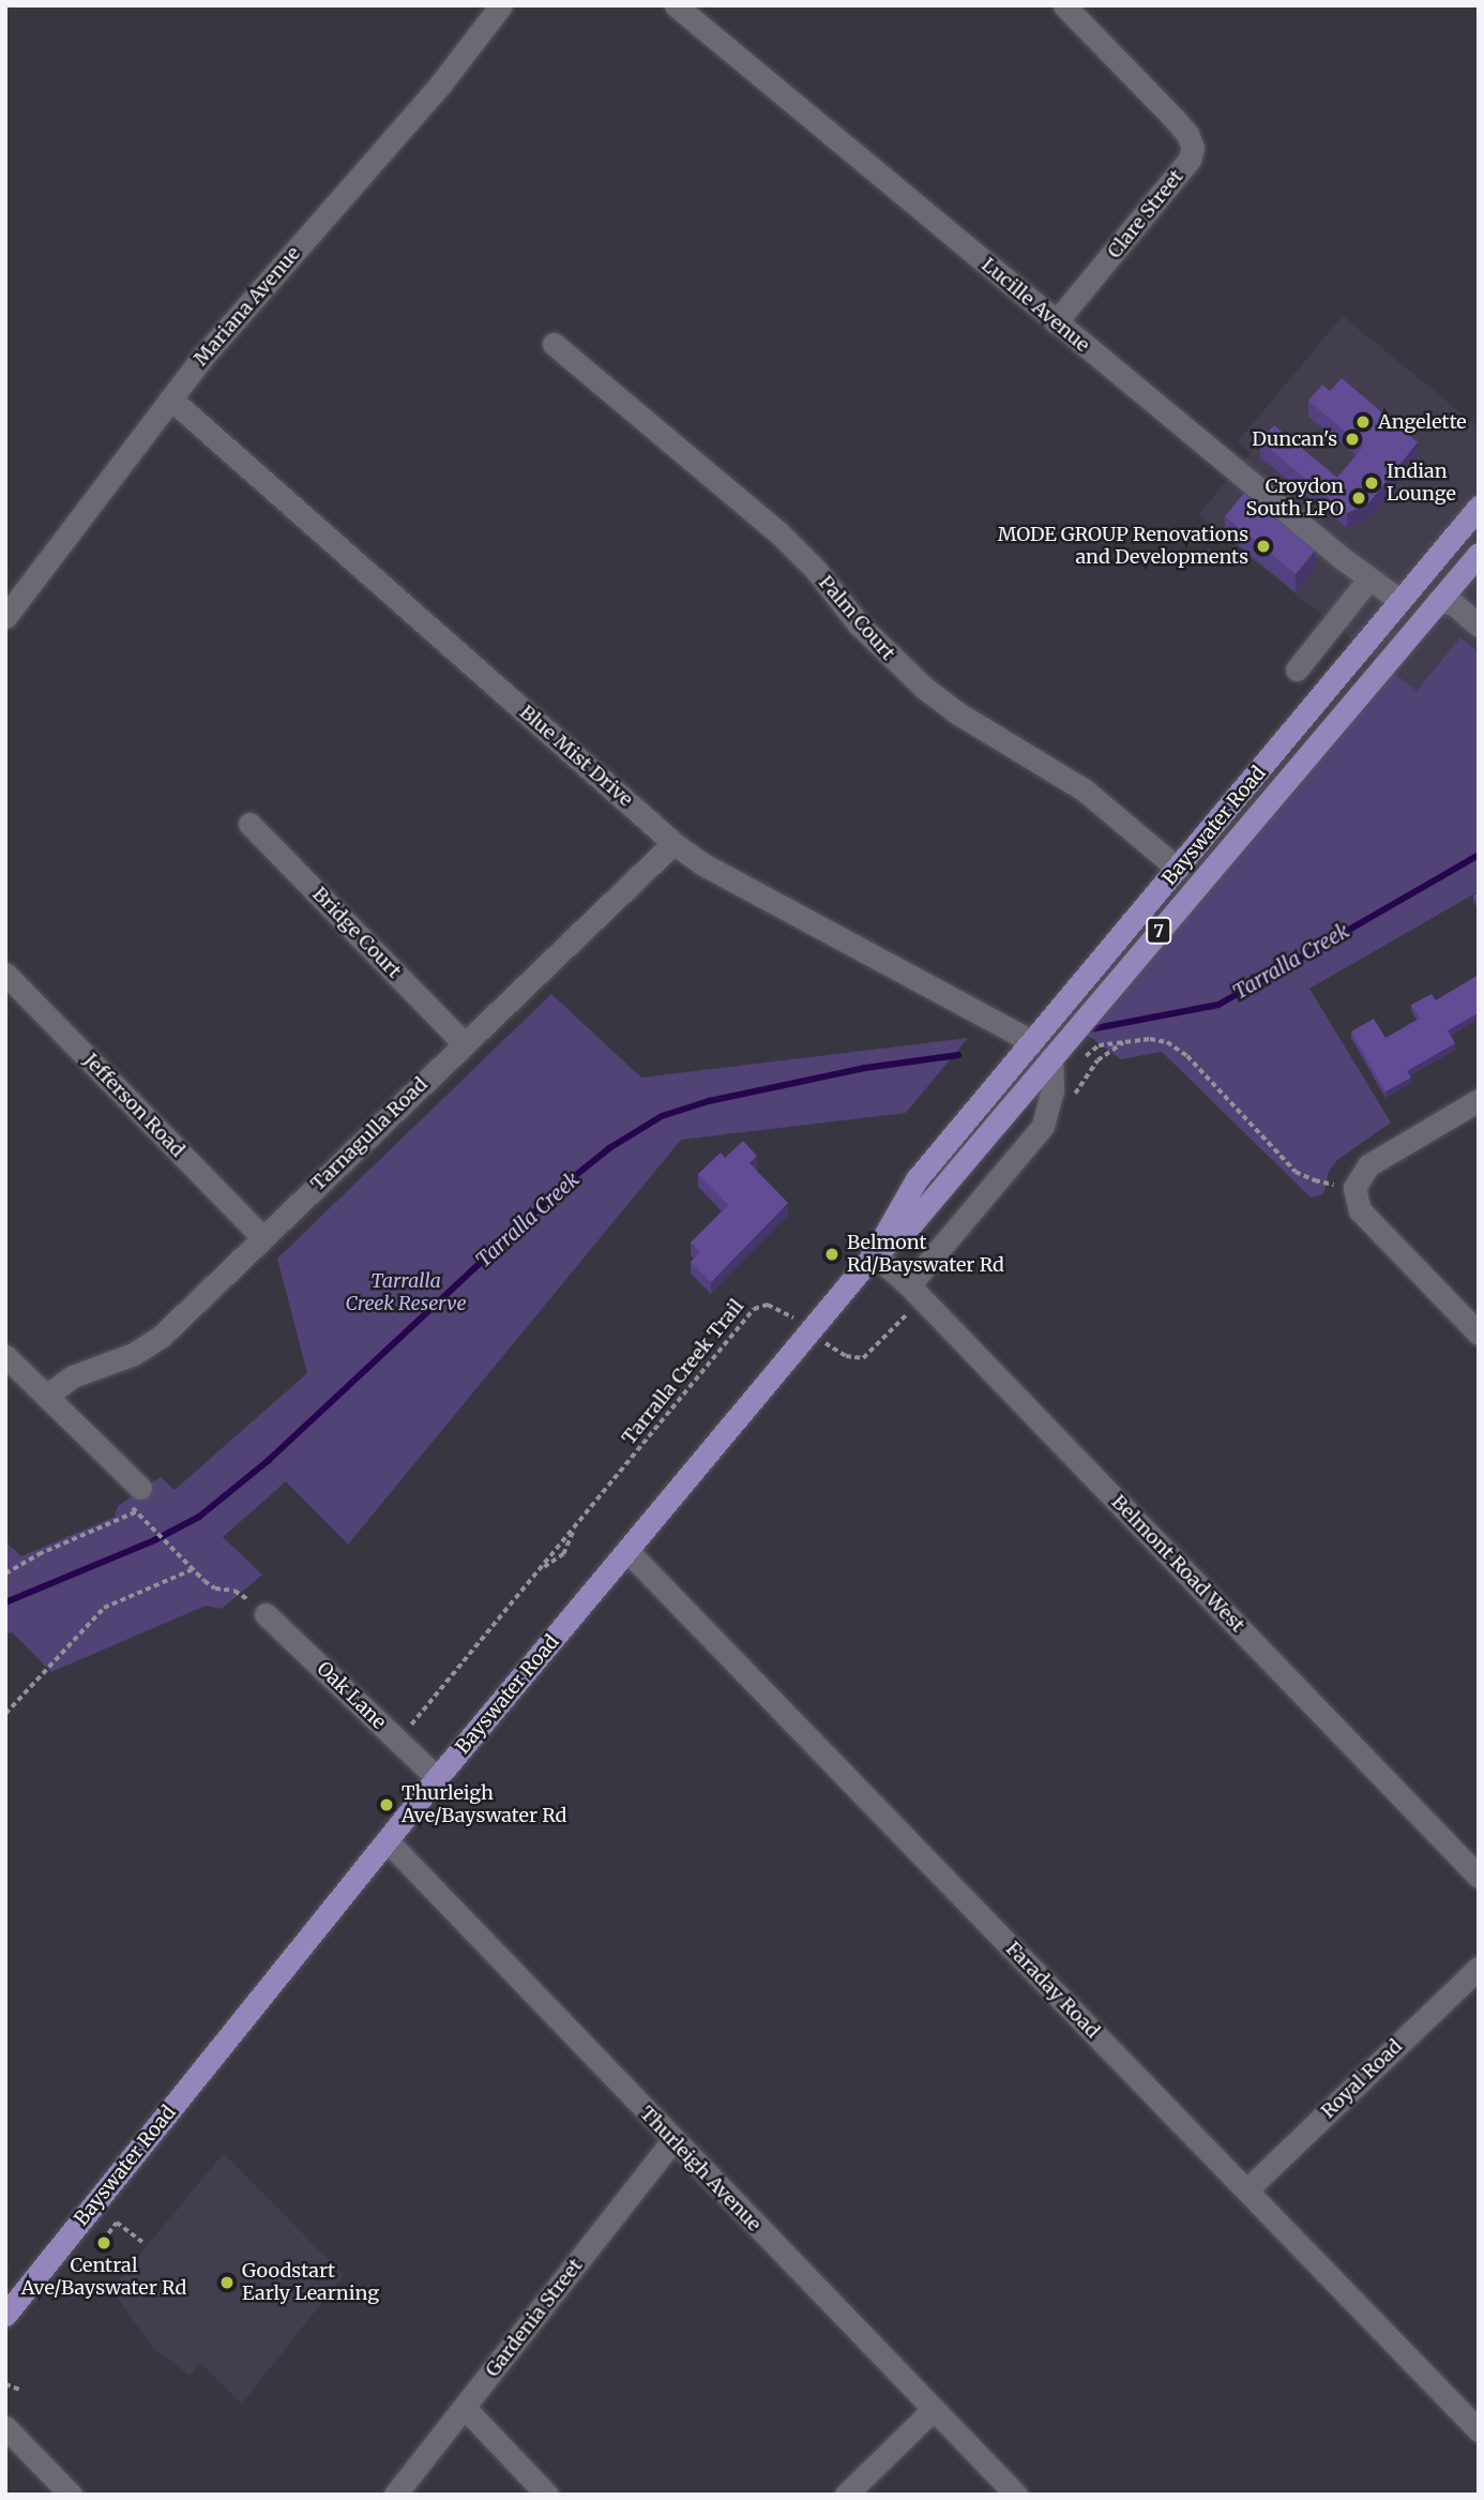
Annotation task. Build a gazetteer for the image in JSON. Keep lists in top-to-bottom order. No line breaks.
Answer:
{"streets":{"main road":["Bayswater Road","7"],"street":["Clare Street","Lucille Avenue","Mariana Avenue","Palm Court","Blue Mist Drive","Bridge Court","Jefferson Road","Tarnagulla Road","Belmont Road West","Oak Lane","Faraday Road","Royal Road","Thurleigh Avenue","Gardenia Street"],"path":["Tarralla Creek Trail"]},"crossings":[["Clare Street","Lucille Avenue"],["Lucille Avenue","Bayswater Road"],["Mariana Avenue","Blue Mist Drive"],["Palm Court","Bayswater Road"],["Blue Mist Drive","Bayswater Road"],["Blue Mist Drive","Tarnagulla Road"],["Bayswater Road","Tarralla Creek Trail"],["Bayswater Road","Belmont Road West"],["Bayswater Road","Oak Lane"],["Bayswater Road","Faraday Road"],["Bayswater Road","Thurleigh Avenue"],["Bridge Court","Tarnagulla Road"],["Jefferson Road","Tarnagulla Road"],["Tarralla Creek Trail","Oak Lane"],["Faraday Road","Royal Road"],["Thurleigh Avenue","Gardenia Street"]],"water":["Tarralla Creek"],"parks":["Tarralla Creek Reserve"],"places":["Angelette","Duncan's","Indian Lounge","Croydon South LPO","MODE GROUP Renovations and Developments","Belmont Rd/Bayswater Rd","Thurleigh Ave/Bayswater Rd","Central Ave/Bayswater Rd","Goodstart Early Learning"]}
